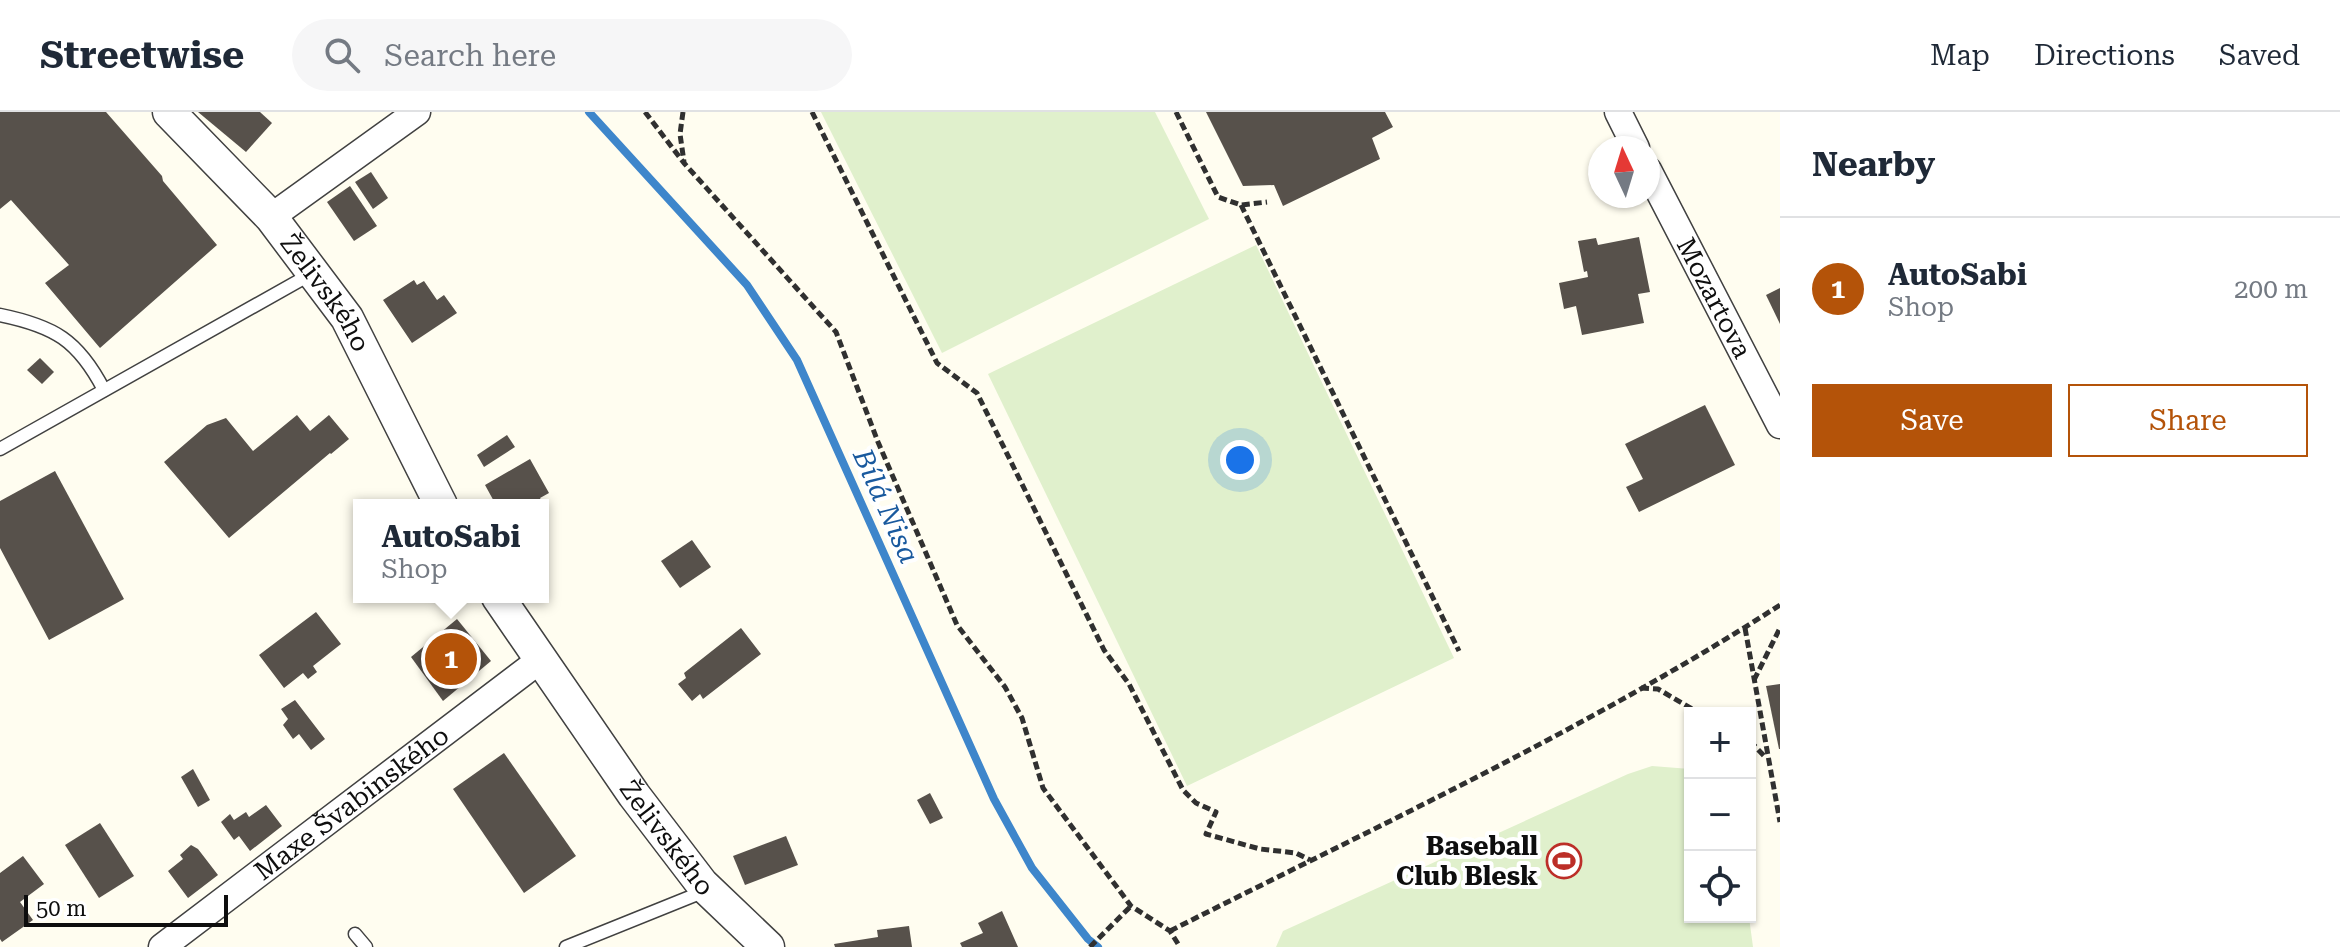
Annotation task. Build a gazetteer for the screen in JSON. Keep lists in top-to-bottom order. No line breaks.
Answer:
{"streets":{"street":["Želivského","Mozartova","Maxe Švabinského"]},"crossings":[["Želivského","Maxe Švabinského"]],"water":["Bílá Nisa"],"places":{"sports":["Baseball Club Blesk"]},"scale_bar":"50 m","north":"top","page":{"header":"Streetwise","search":"Search here","nav":["Map","Directions","Saved"],"heading":"Nearby","list":[{"mark":"1","name":"AutoSabi","note":"Shop","value":"200 m"}],"buttons":["Save","Share"],"popup":["AutoSabi","Shop"],"pins":"1","map_buttons":["+","−"],"scale":"50 m"}}
